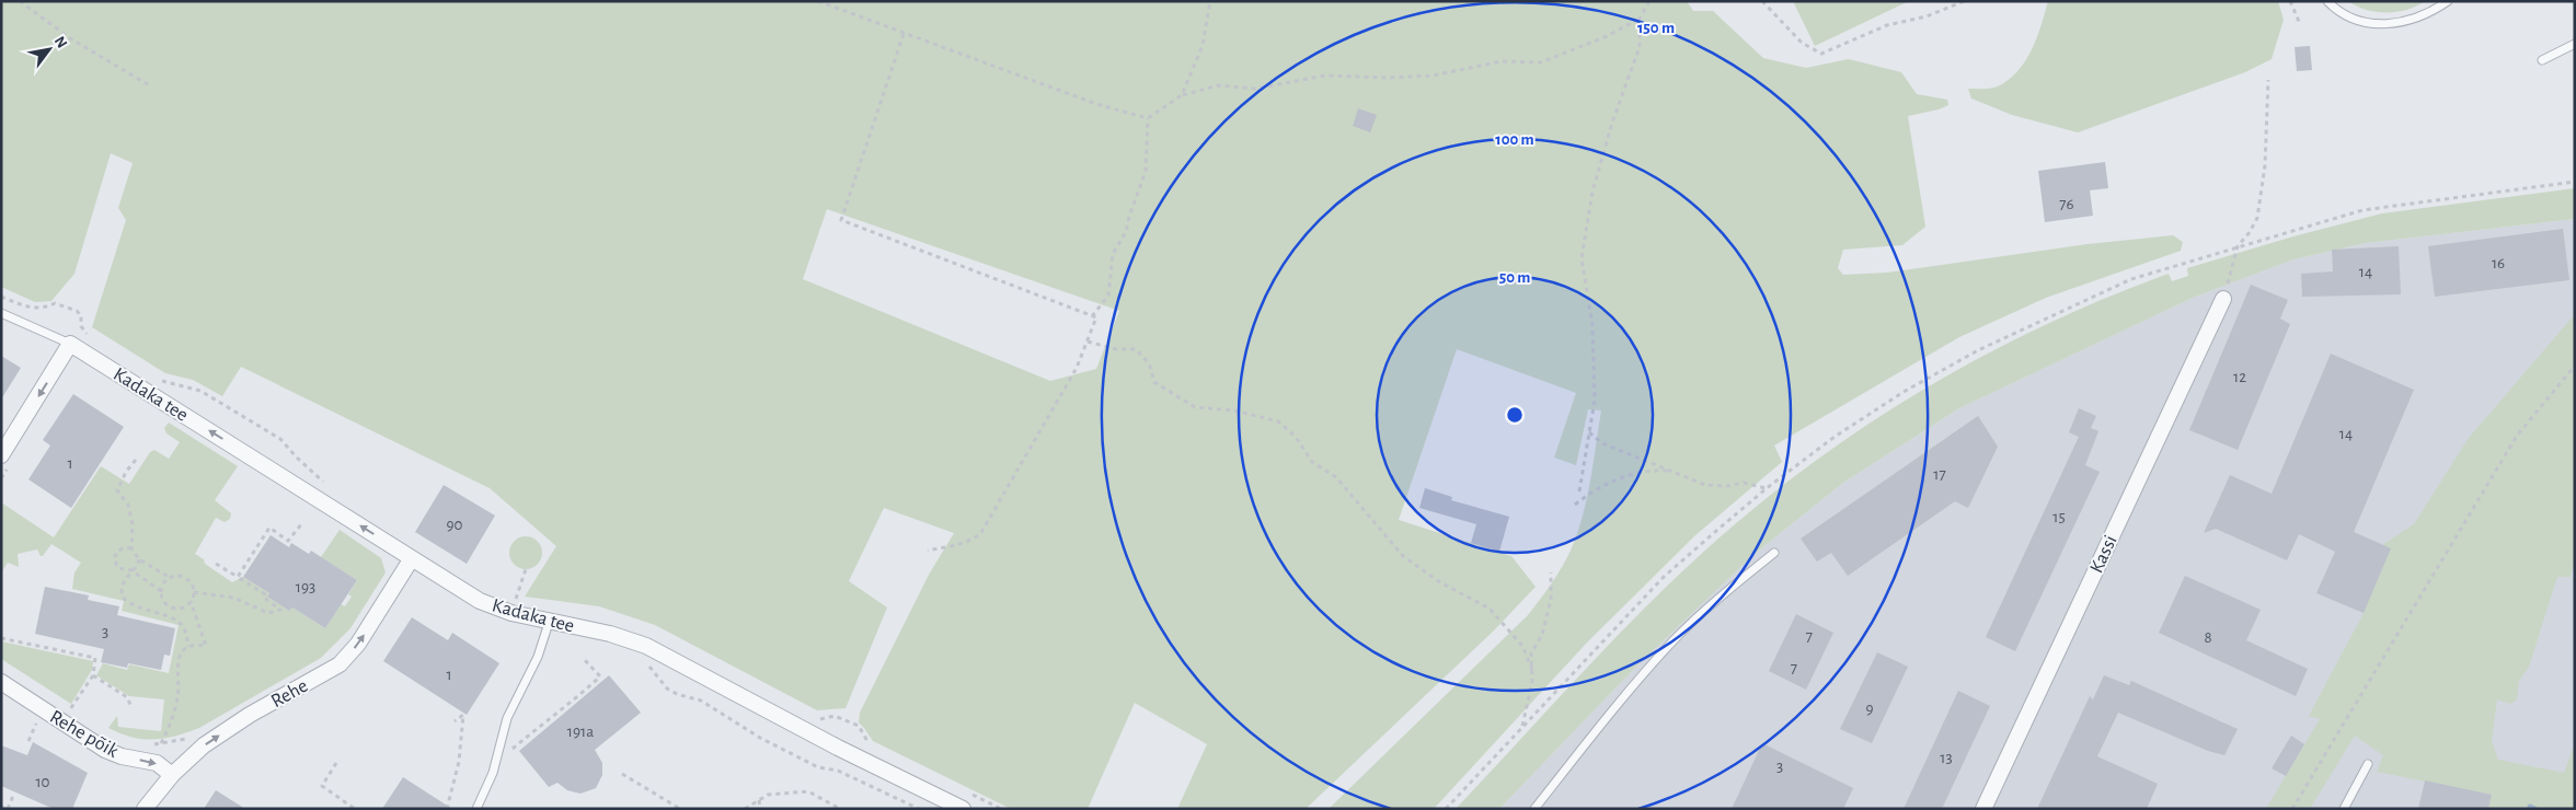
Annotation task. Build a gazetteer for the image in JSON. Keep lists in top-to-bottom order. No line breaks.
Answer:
{"streets":{"street":["Kadaka tee","Kassi","Rehe","Rehe põik"]},"crossings":[["Kadaka tee","Rehe"],["Rehe","Rehe põik"]],"one_way":["Kadaka tee","Rehe","Rehe põik"],"house_numbers":["76","16","14","12","14","1","17","15","90","193","3","7","8","7","1","9","191a","13","3","10"],"north":"top right","rings":["150 m","100 m","50 m"]}
